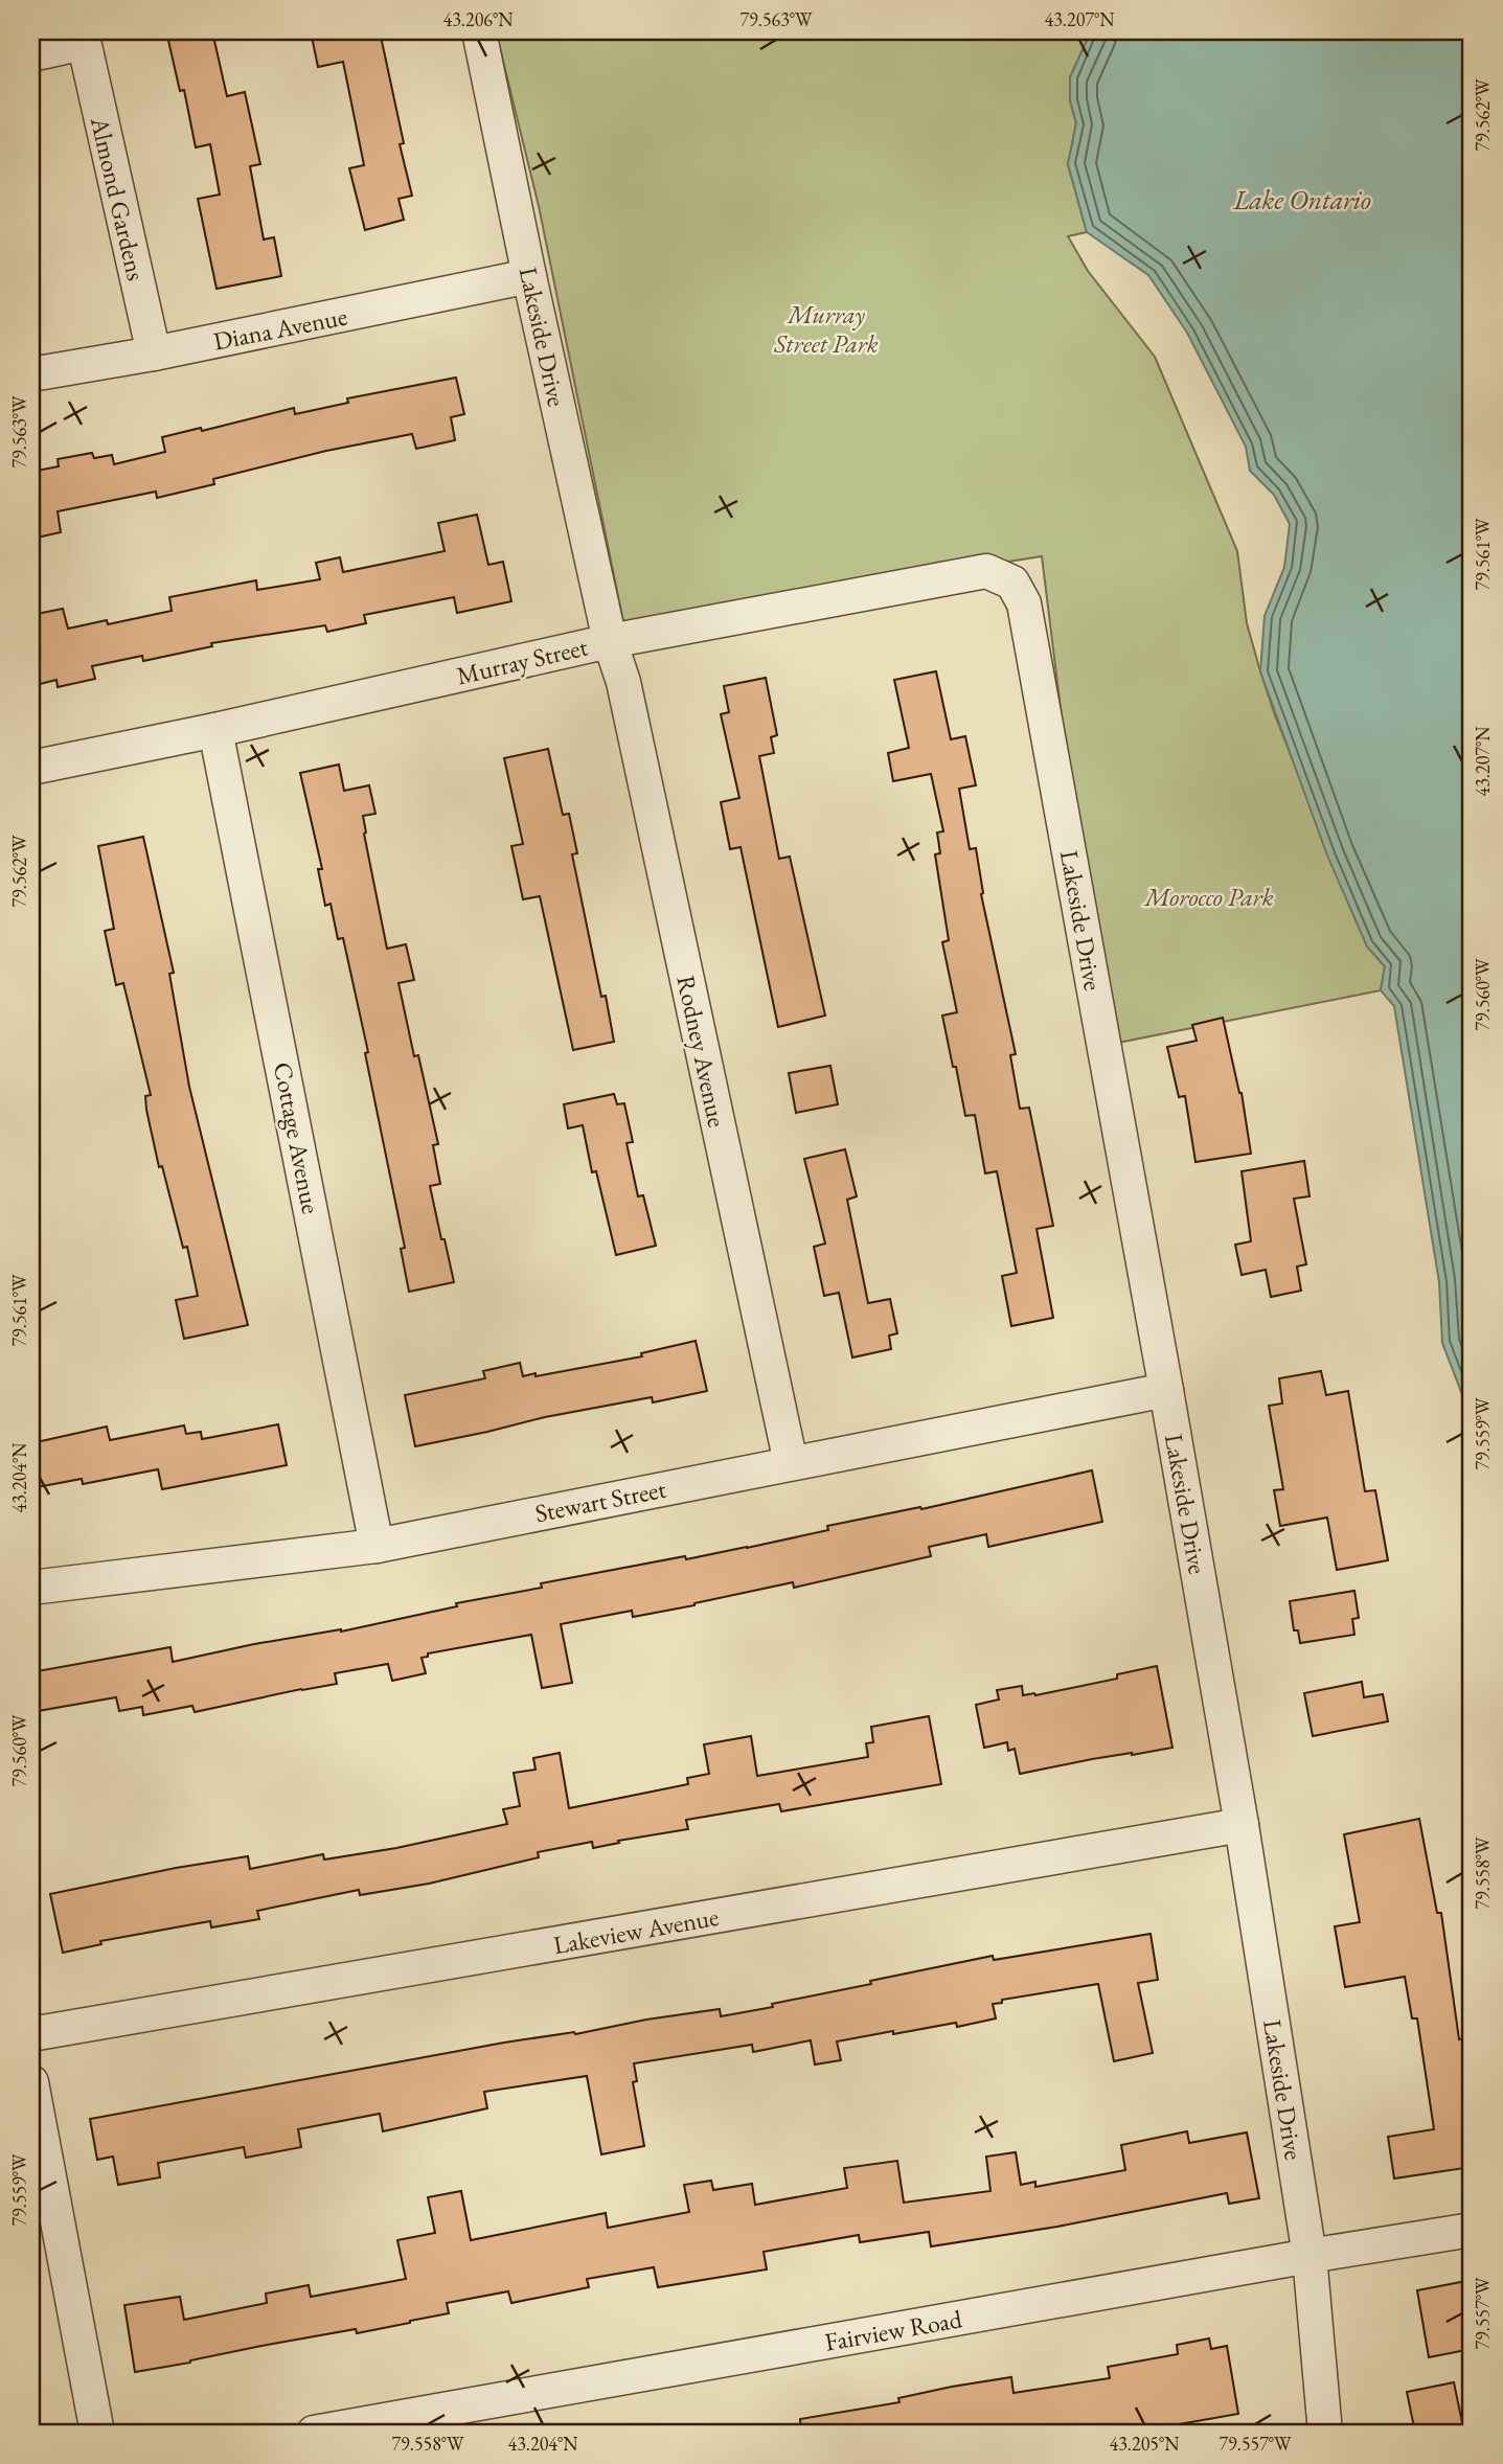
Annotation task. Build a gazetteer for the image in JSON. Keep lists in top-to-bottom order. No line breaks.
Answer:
{"streets":{"street":["Almond Gardens","Diana Avenue","Lakeside Drive","Murray Street","Rodney Avenue","Cottage Avenue","Stewart Street","Lakeview Avenue","Fairview Road"]},"crossings":[["Almond Gardens","Diana Avenue"],["Diana Avenue","Lakeside Drive"],["Lakeside Drive","Murray Street"],["Lakeside Drive","Rodney Avenue"],["Lakeside Drive","Stewart Street"],["Lakeside Drive","Lakeview Avenue"],["Lakeside Drive","Fairview Road"],["Murray Street","Rodney Avenue"],["Murray Street","Cottage Avenue"],["Rodney Avenue","Stewart Street"],["Cottage Avenue","Stewart Street"]],"water":["Lake Ontario"],"parks":["Murray Street Park","Morocco Park"],"coordinates":["43.206°N","79.563°W","43.207°N","79.562°W","79.561°W","79.560°W","79.559°W","43.204°N","79.558°W","79.557°W","43.205°N"]}
